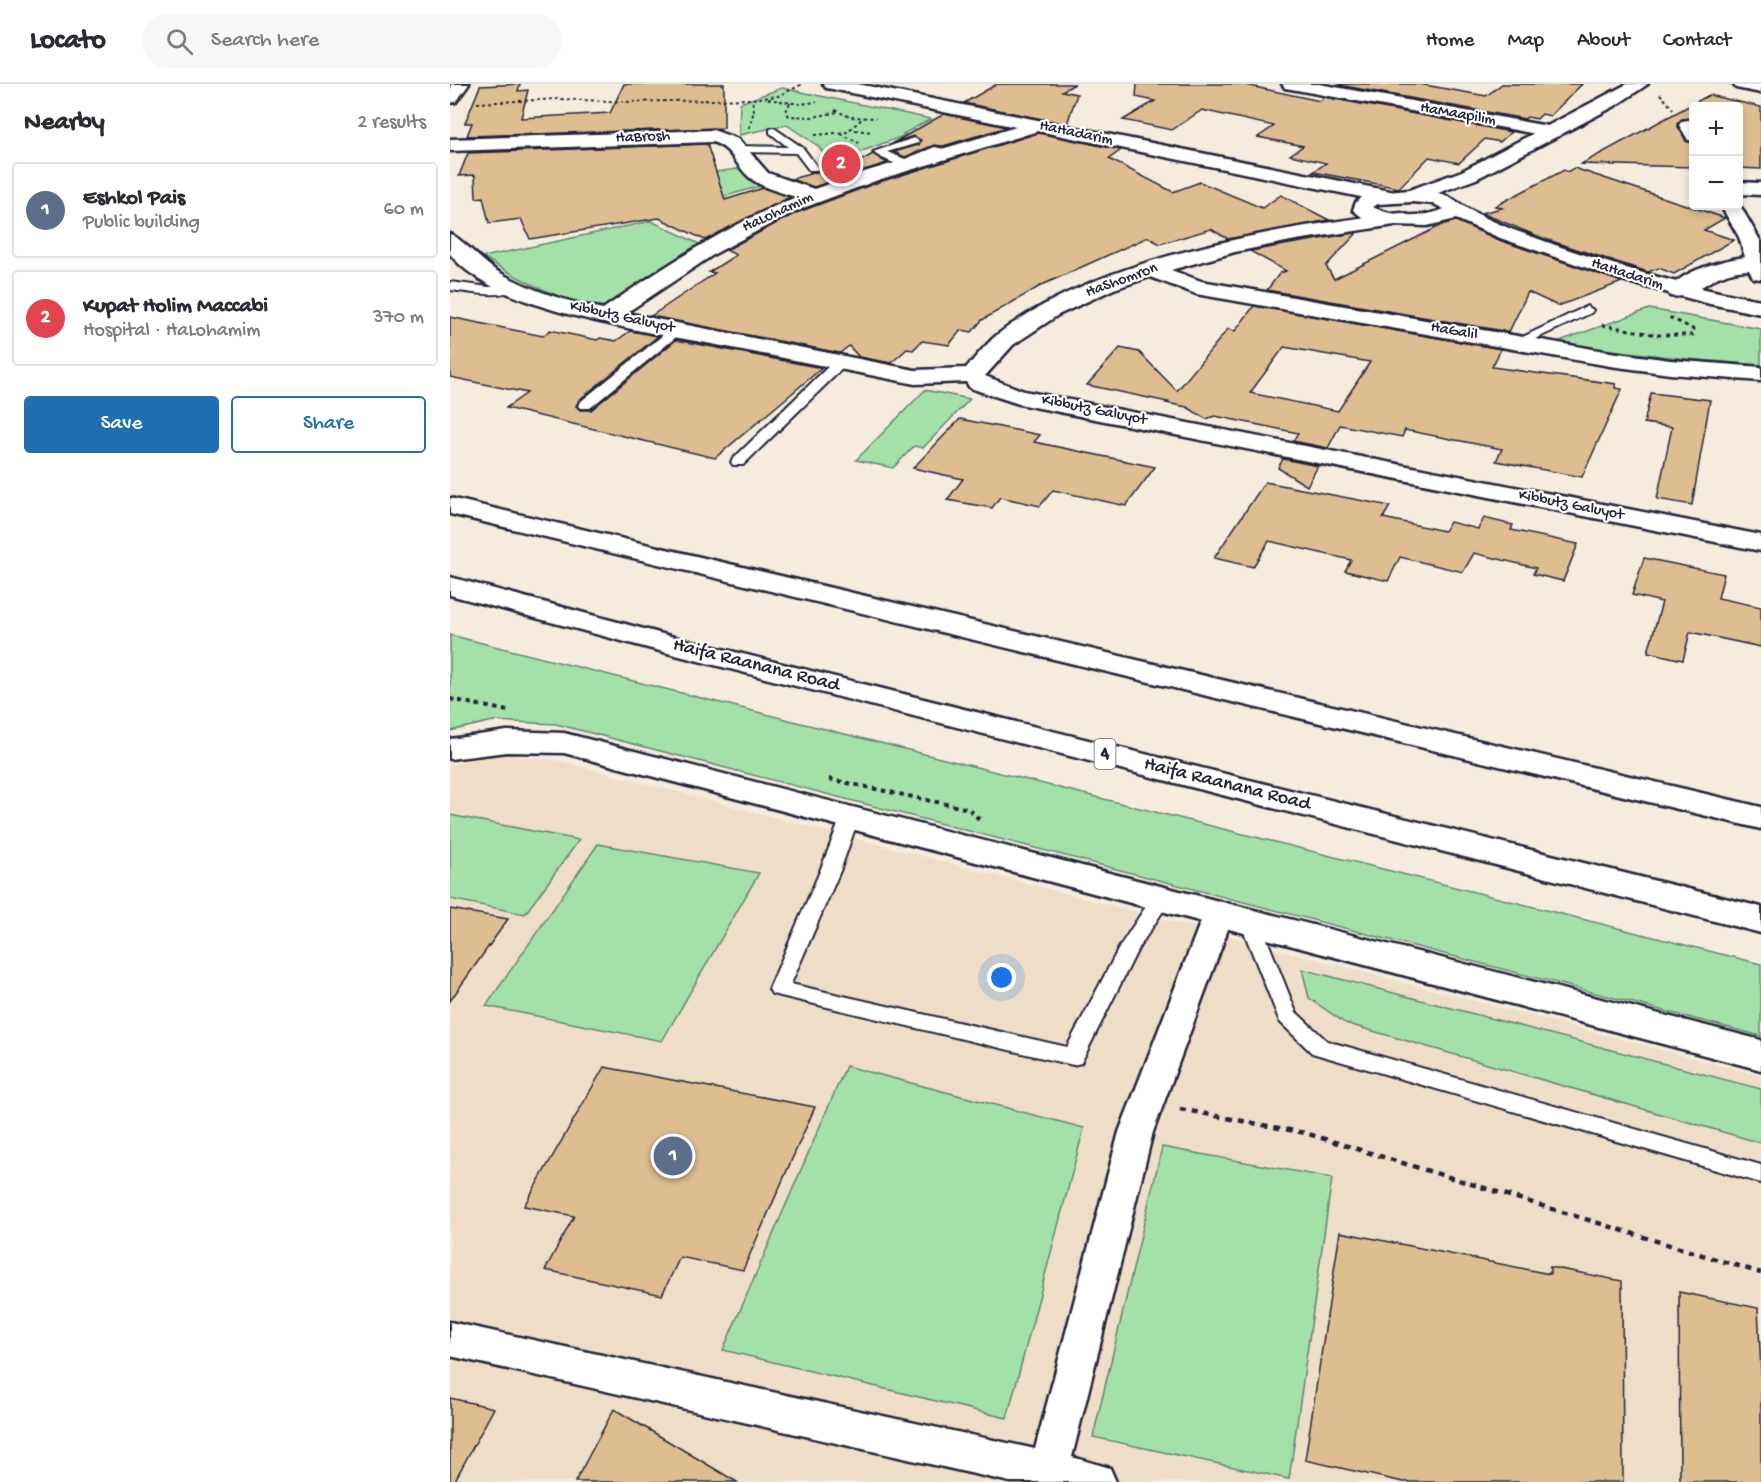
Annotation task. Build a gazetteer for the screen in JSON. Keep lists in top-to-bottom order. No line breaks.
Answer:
{"streets":{"main road":["HaMaapilim","HaHadarim","HaBrosh","HaLohamim","HaShomron","Kibbutz Galuyot","HaGalil","Haifa Raanana Road","4"]},"crossings":[["HaHadarim","HaLohamim"],["HaHadarim","HaShomron"],["HaBrosh","HaLohamim"],["HaLohamim","Kibbutz Galuyot"],["HaShomron","Kibbutz Galuyot"],["HaShomron","HaGalil"]],"page":{"header":"Locato","search":"Search here","nav":["Home","Map","About","Contact"],"heading":["Nearby","2 results"],"map_buttons":["+","−"],"pins":["2","1"],"list":[{"mark":"1","name":"Eshkol Pais","note":"Public building","value":"60 m"},{"mark":"2","name":"Kupat Holim Maccabi","note":"Hospital · HaLohamim","value":"370 m"}],"buttons":["Save","Share"]}}
